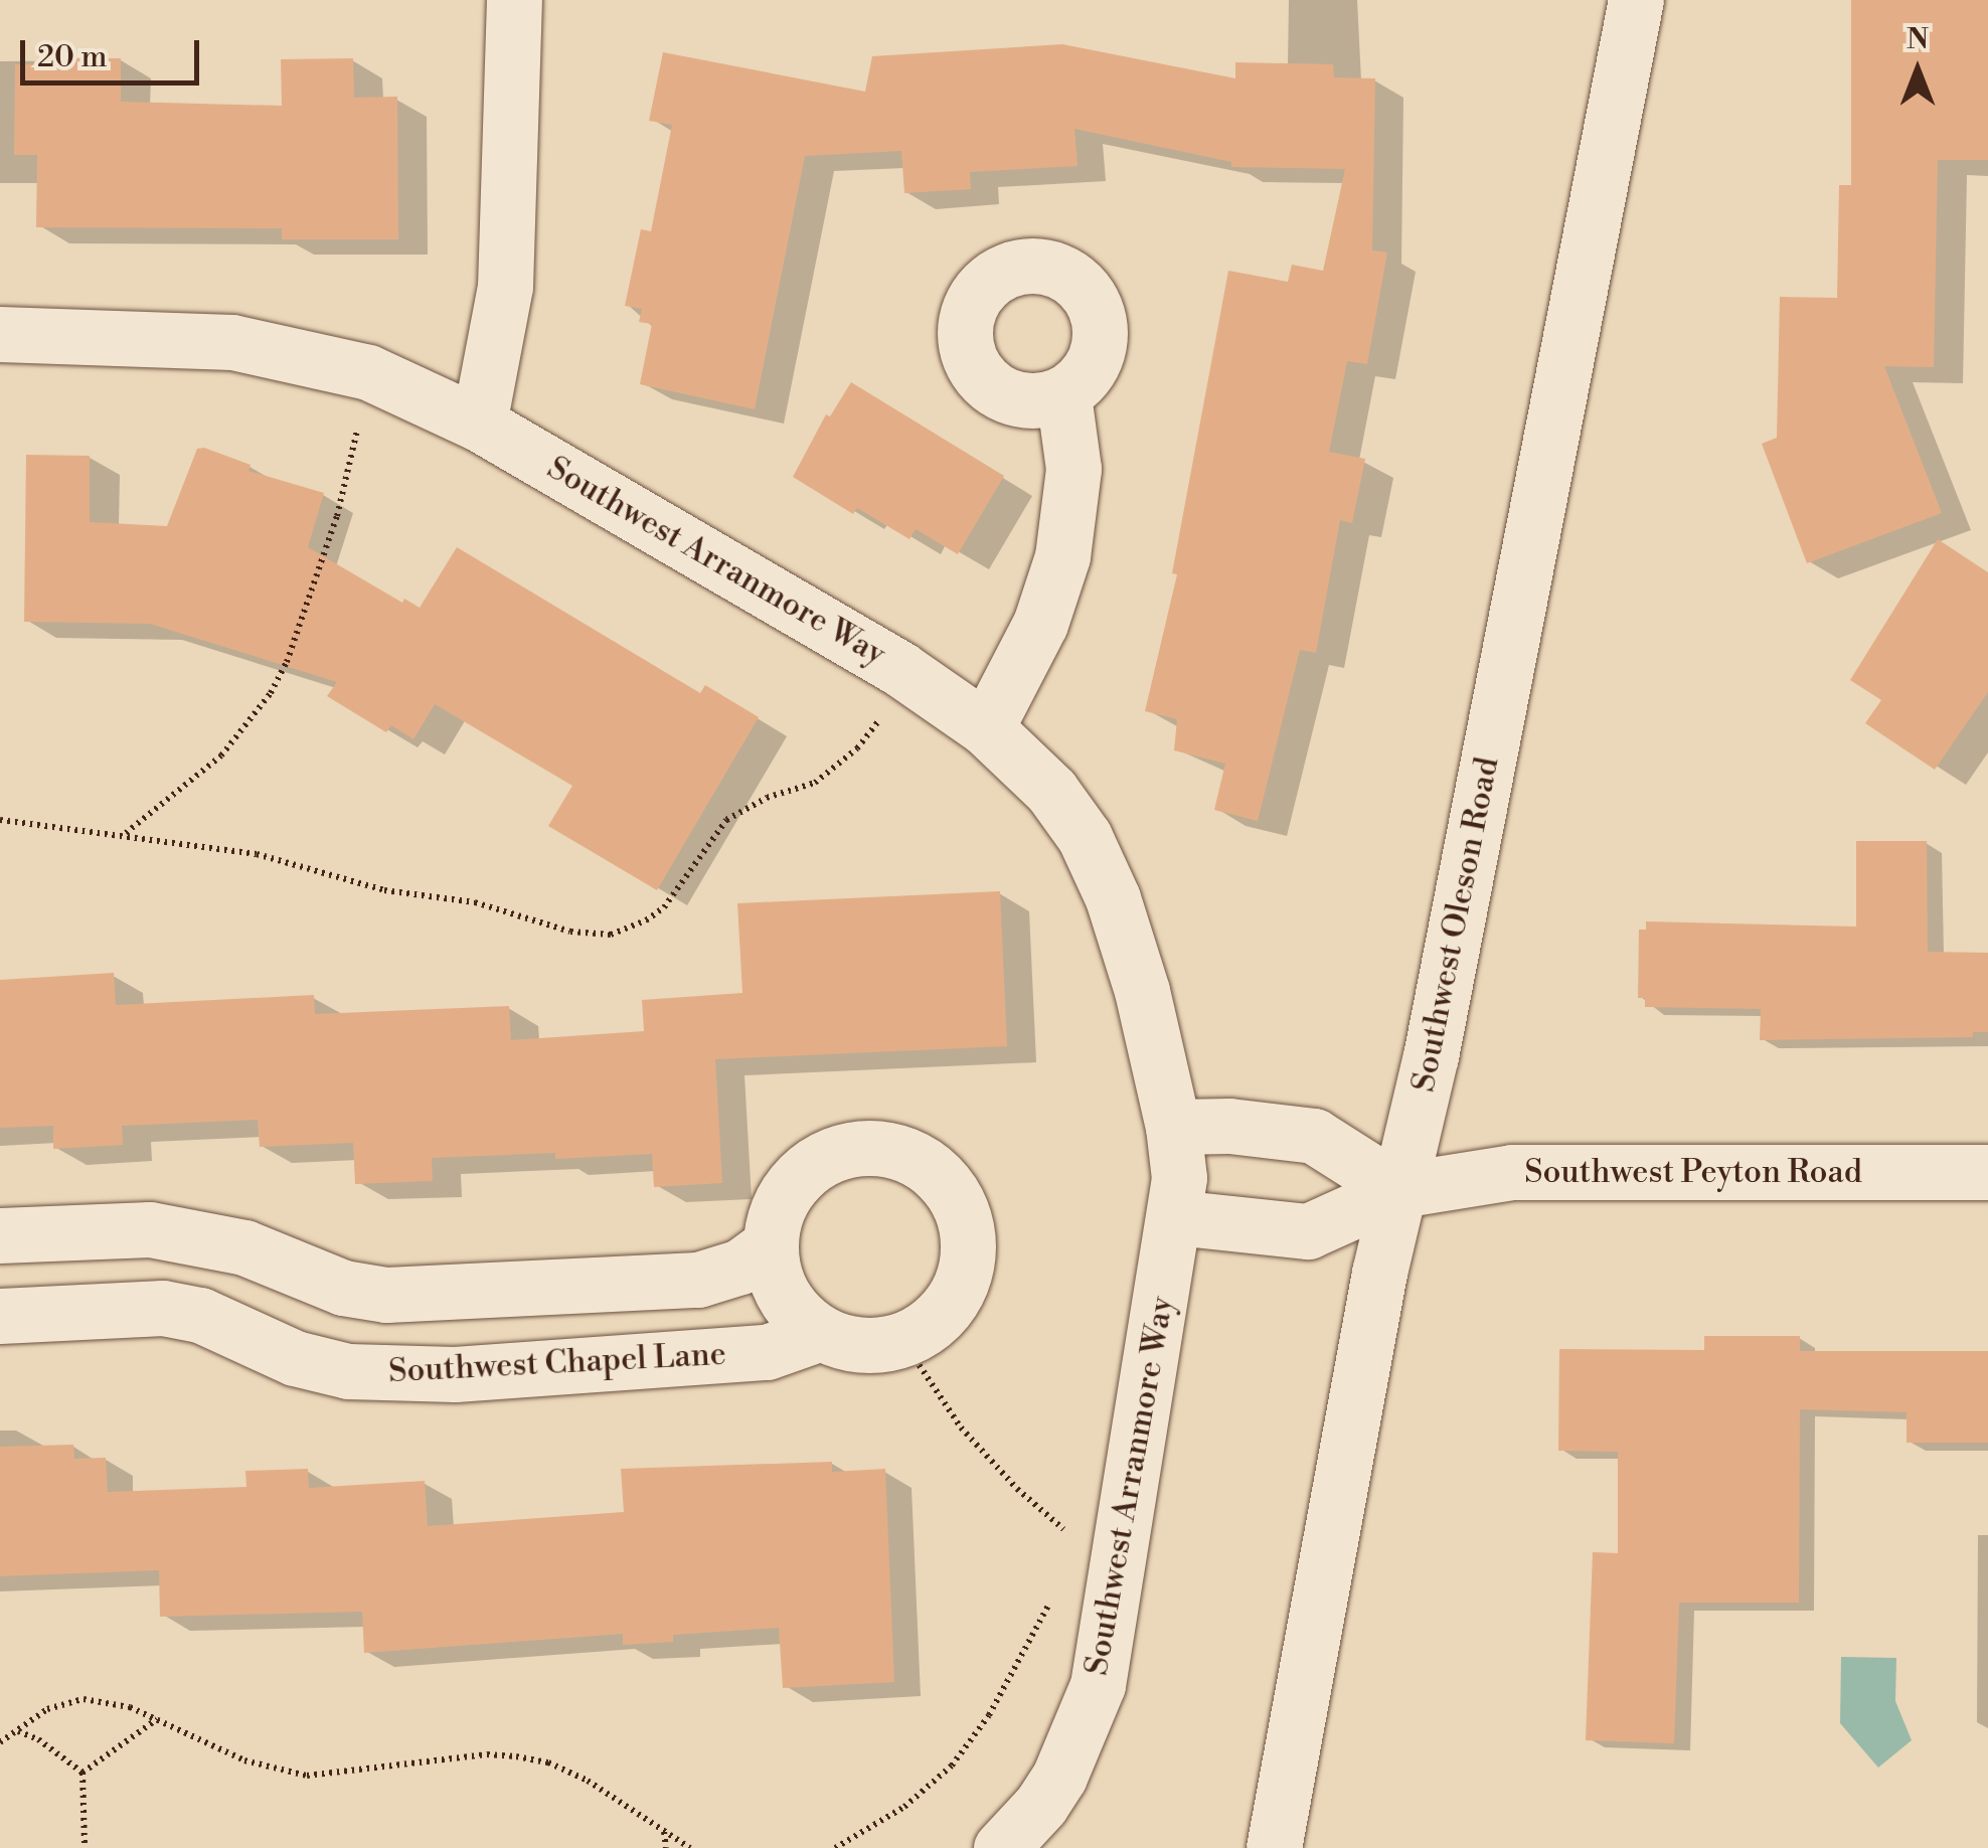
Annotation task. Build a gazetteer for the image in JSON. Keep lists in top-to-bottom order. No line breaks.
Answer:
{"streets":{"street":["Southwest Arranmore Way","Southwest Oleson Road","Southwest Peyton Road","Southwest Chapel Lane"]},"crossings":[["Southwest Oleson Road","Southwest Peyton Road"]],"scale_bar":"20 m","north":"top"}
